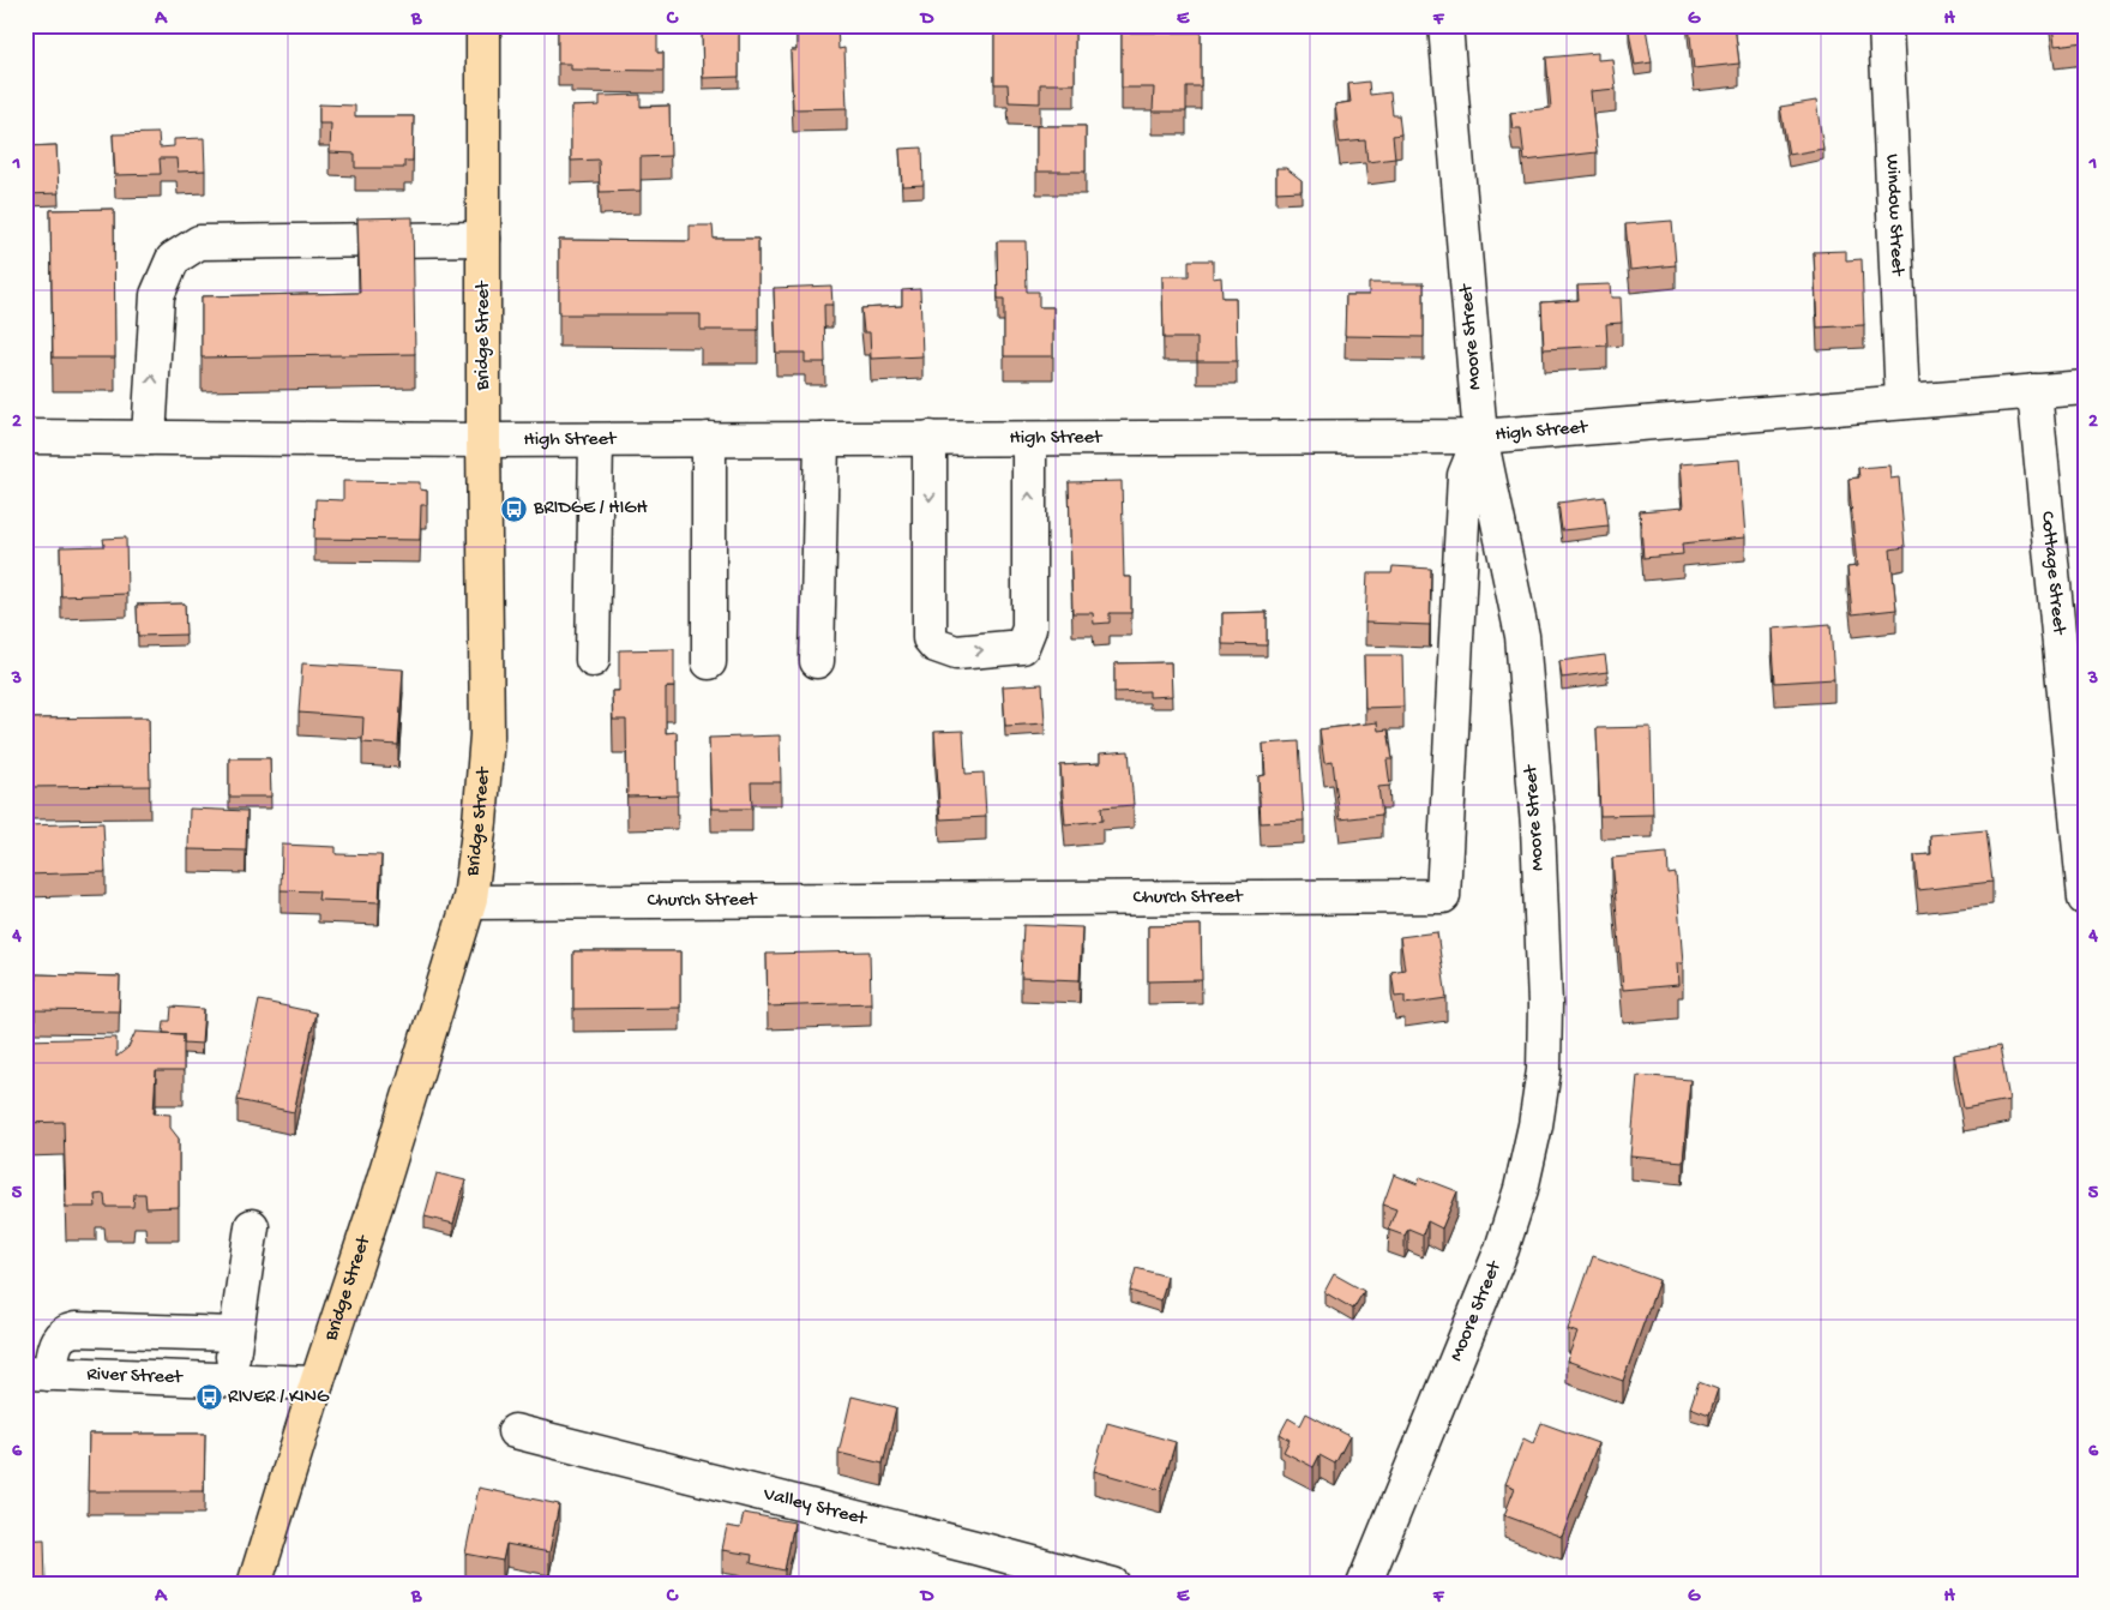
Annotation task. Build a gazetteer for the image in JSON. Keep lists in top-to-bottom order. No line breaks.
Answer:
{"streets":{"main road":["Bridge Street"],"street":["Window Street","Moore Street","High Street","Cottage Street","Church Street","River Street","Valley Street"]},"crossings":[["Window Street","High Street"],["Bridge Street","High Street"],["Bridge Street","Church Street"],["Bridge Street","River Street"],["Moore Street","High Street"],["Moore Street","Church Street"],["High Street","Cottage Street"],["High Street","Church Street"]],"places":{"bus stop":["BRIDGE / HIGH","RIVER / KING"]},"grid":{"columns":["A","B","C","D","E","F","G","H"],"rows":["1","2","3","4","5","6"]}}
